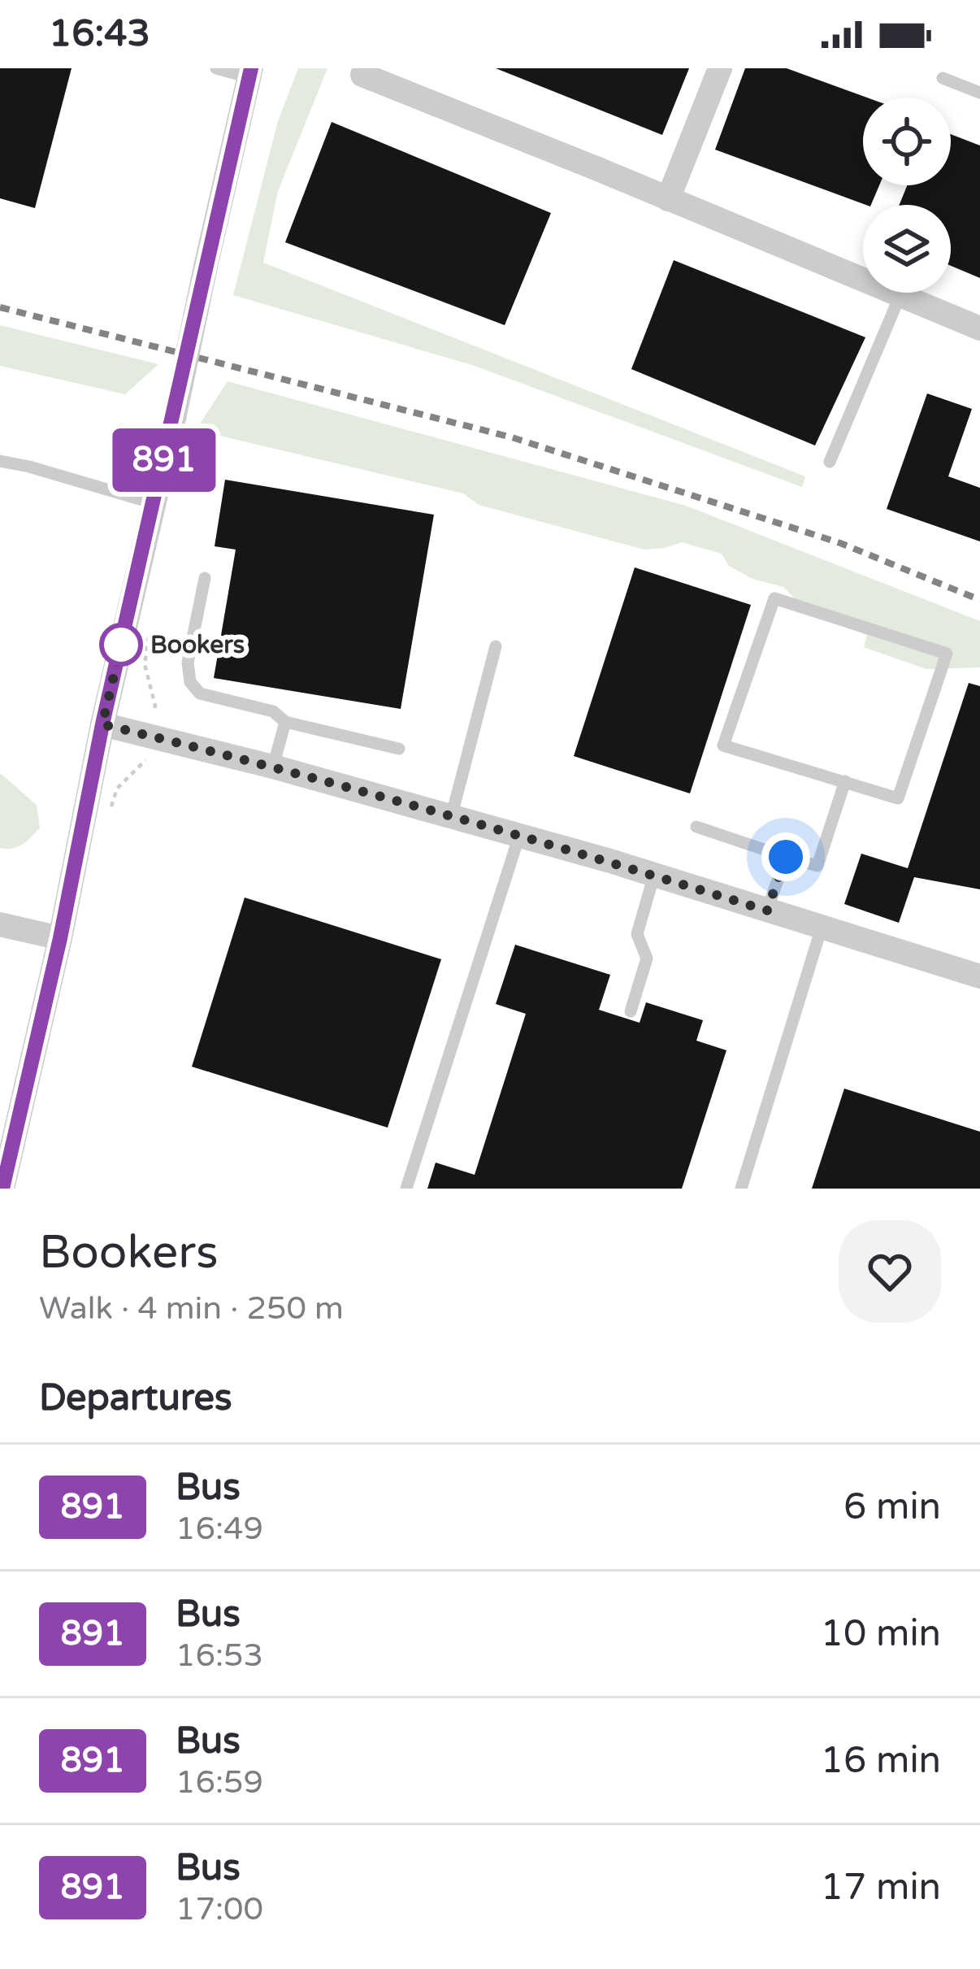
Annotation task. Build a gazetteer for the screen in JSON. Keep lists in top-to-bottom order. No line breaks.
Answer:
{"places":["Bookers"],"lines":["bus line 891"],"page":{"status":"16:43","on_map":"891","heading":[["Bookers","Walk · 4 min · 250 m"],"Departures"],"list":[{"mark":"891","name":"Bus","note":"16:49","value":"6 min"},{"mark":"891","name":"Bus","note":"16:53","value":"10 min"},{"mark":"891","name":"Bus","note":"16:59","value":"16 min"},{"mark":"891","name":"Bus","note":"17:00","value":"17 min"}]}}
